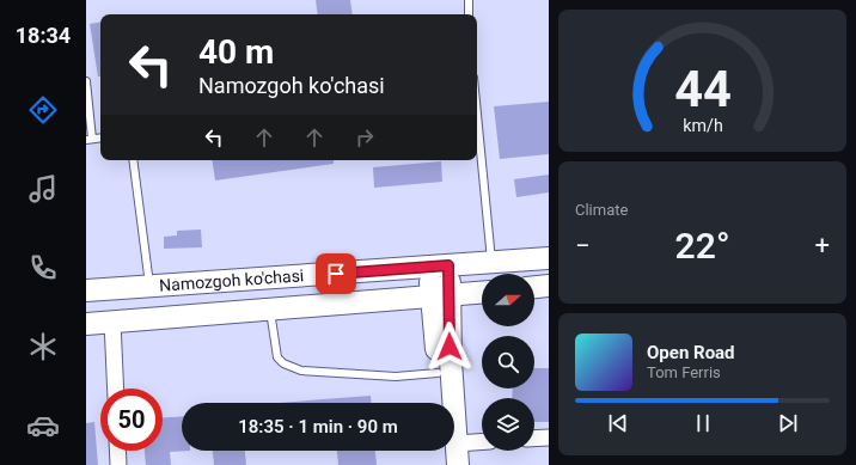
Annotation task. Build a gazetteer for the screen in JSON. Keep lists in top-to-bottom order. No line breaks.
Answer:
{"streets":{"main road":["Namozgoh ko'chasi"]},"north":"right","page":{"tabs":"18:34","turn":["40 m","Namozgoh ko'chasi"],"tile":"Climate","heat":["−","22°","+"],"song":["Open Road","Tom Ferris"],"limit":"50","trip":"18:35 · 1 min · 90 m","gauge":["44","km/h"]}}
